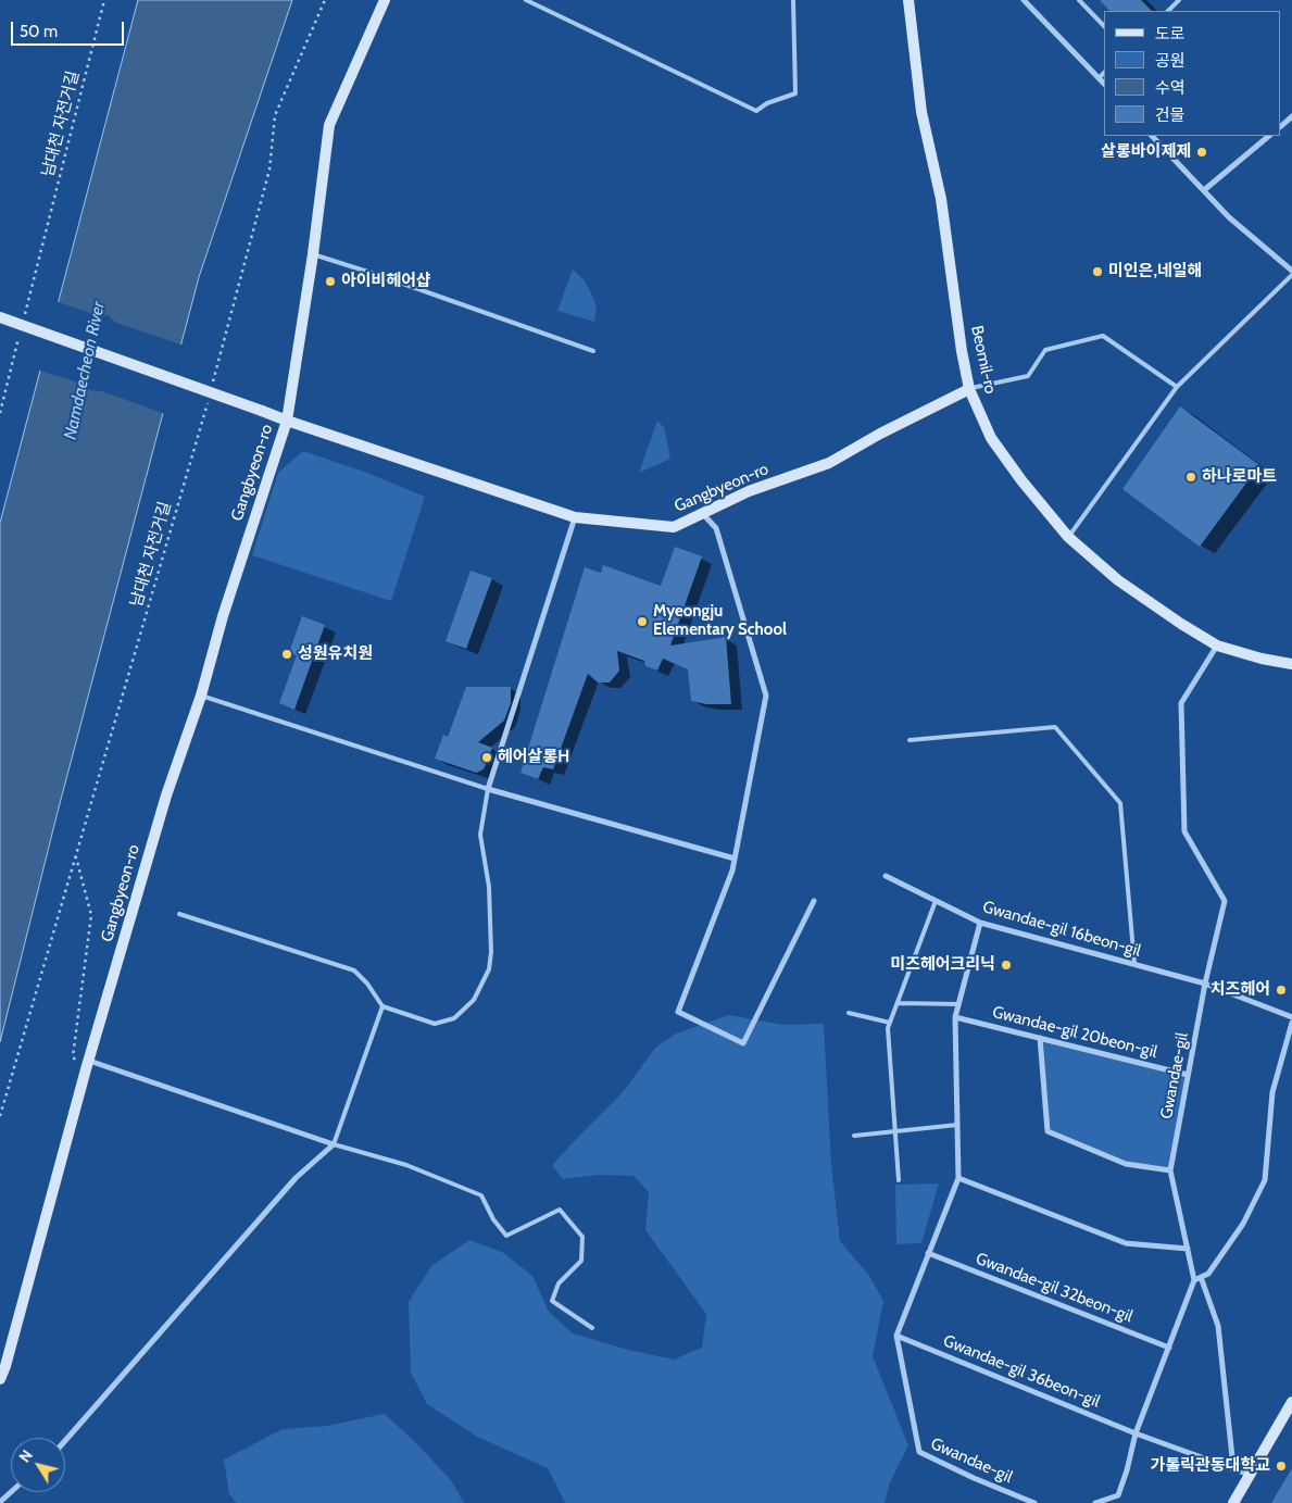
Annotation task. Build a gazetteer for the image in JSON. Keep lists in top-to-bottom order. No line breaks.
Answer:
{"streets":{"street":["Beomil-ro","Gangbyeon-ro","Gwandae-gil 16beon-gil","Gwandae-gil 20beon-gil","Gwandae-gil","Gwandae-gil 32beon-gil","Gwandae-gil 36beon-gil"],"path":["남대천 자전거길"]},"crossings":[["Beomil-ro","Gangbyeon-ro"],["Beomil-ro","Gwandae-gil"],["Gwandae-gil 16beon-gil","Gwandae-gil"],["Gwandae-gil 20beon-gil","Gwandae-gil"],["Gwandae-gil","Gwandae-gil 36beon-gil"]],"water":["Namdaecheon River"],"places":["살롱바이제제","미인은,네일해","아이비헤어샵","하나로마트","Myeongju Elementary School","성원유치원","헤어살롱H","미즈헤어크리닉","치즈헤어","가톨릭관동대학교"],"legend":["도로","공원","수역","건물"],"scale_bar":"50 m","north":"top left"}
